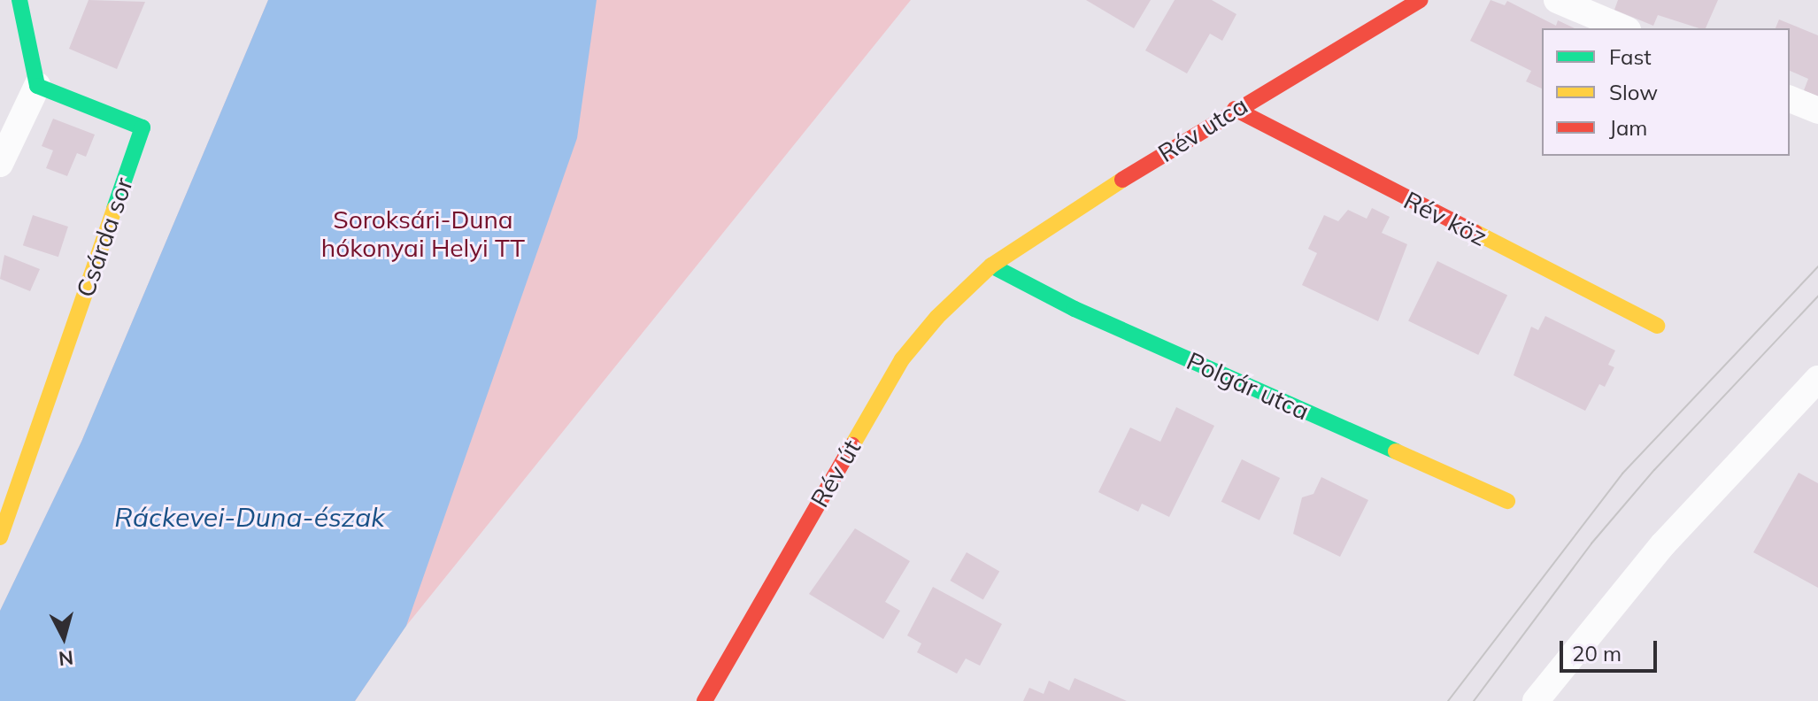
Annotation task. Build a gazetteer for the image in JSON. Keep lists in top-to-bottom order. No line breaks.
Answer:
{"streets":{"street":["Rév utca","Rév köz","Csárda sor","Polgár utca","Rév út"]},"crossings":[["Rév utca","Rév köz"],["Rév utca","Polgár utca"],["Rév utca","Rév út"],["Polgár utca","Rév út"]],"water":["Ráckevei-Duna-észak"],"parks":["Soroksári-Duna hókonyai Helyi TT"],"legend":["Fast","Slow","Jam"],"scale_bar":"20 m","north":"bottom"}
